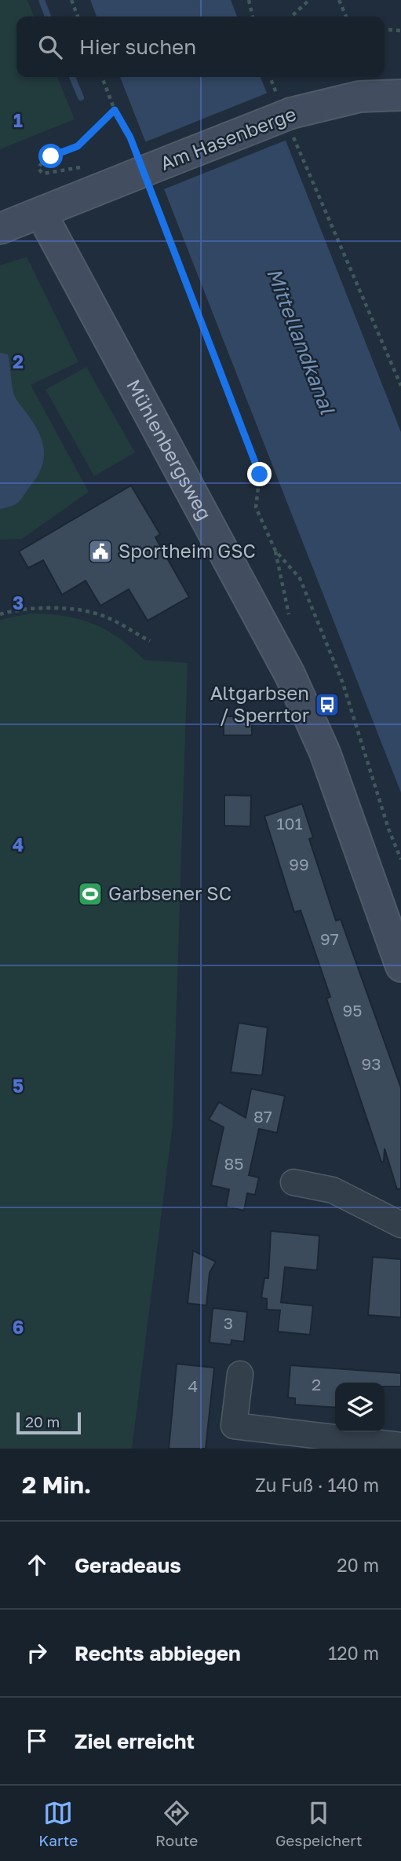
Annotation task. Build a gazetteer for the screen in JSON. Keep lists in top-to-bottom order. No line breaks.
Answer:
{"streets":{"street":["Am Hasenberge","Mühlenbergsweg"]},"crossings":[["Am Hasenberge","Mühlenbergsweg"]],"water":["Mittellandkanal"],"places":{"public building":["Sportheim GSC"],"bus stop":["Altgarbsen / Sperrtor"],"sports":["Garbsener SC"]},"house_numbers":["101","99","97","95","93","87","85","3","2","4"],"scale_bar":"20 m","page":{"search":"Hier suchen","scale":"20 m","heading":["2 Min.","Zu Fuß · 140 m"],"list":[["Geradeaus","20 m"],["Rechts abbiegen","120 m"],"Ziel erreicht"],"nav":["Karte","Route","Gespeichert"]},"grid":{"rows":["1","2","3","4","5","6"]}}
